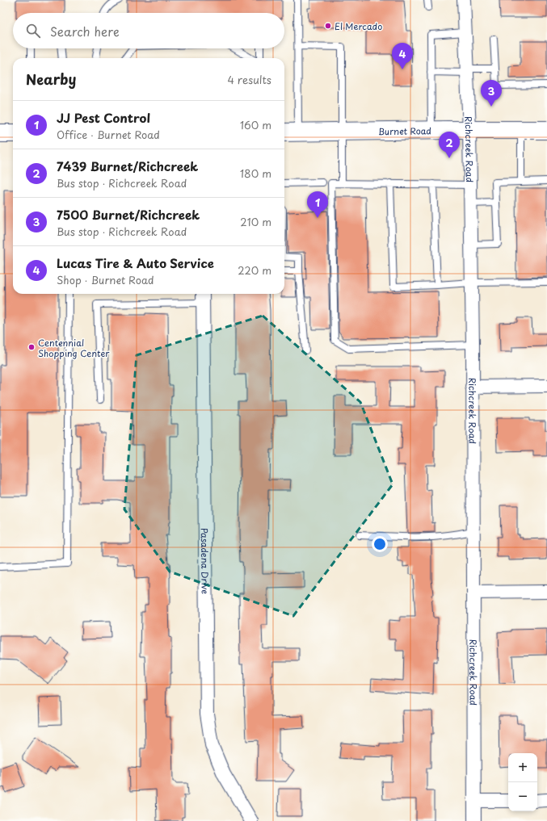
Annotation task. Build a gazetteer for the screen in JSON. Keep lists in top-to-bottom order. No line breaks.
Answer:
{"streets":{"main road":["Burnet Road"],"street":["Richcreek Road","Pasadena Drive"]},"crossings":[["Burnet Road","Richcreek Road"]],"places":["El Mercado","Centennial Shopping Center"],"page":{"search":"Search here","pins":["4","3","2","1"],"heading":["Nearby","4 results"],"list":[{"mark":"1","name":"JJ Pest Control","note":"Office · Burnet Road","value":"160 m"},{"mark":"2","name":"7439 Burnet/Richcreek","note":"Bus stop · Richcreek Road","value":"180 m"},{"mark":"3","name":"7500 Burnet/Richcreek","note":"Bus stop · Richcreek Road","value":"210 m"},{"mark":"4","name":"Lucas Tire & Auto Service","note":"Shop · Burnet Road","value":"220 m"}],"map_buttons":["+","−"]}}
